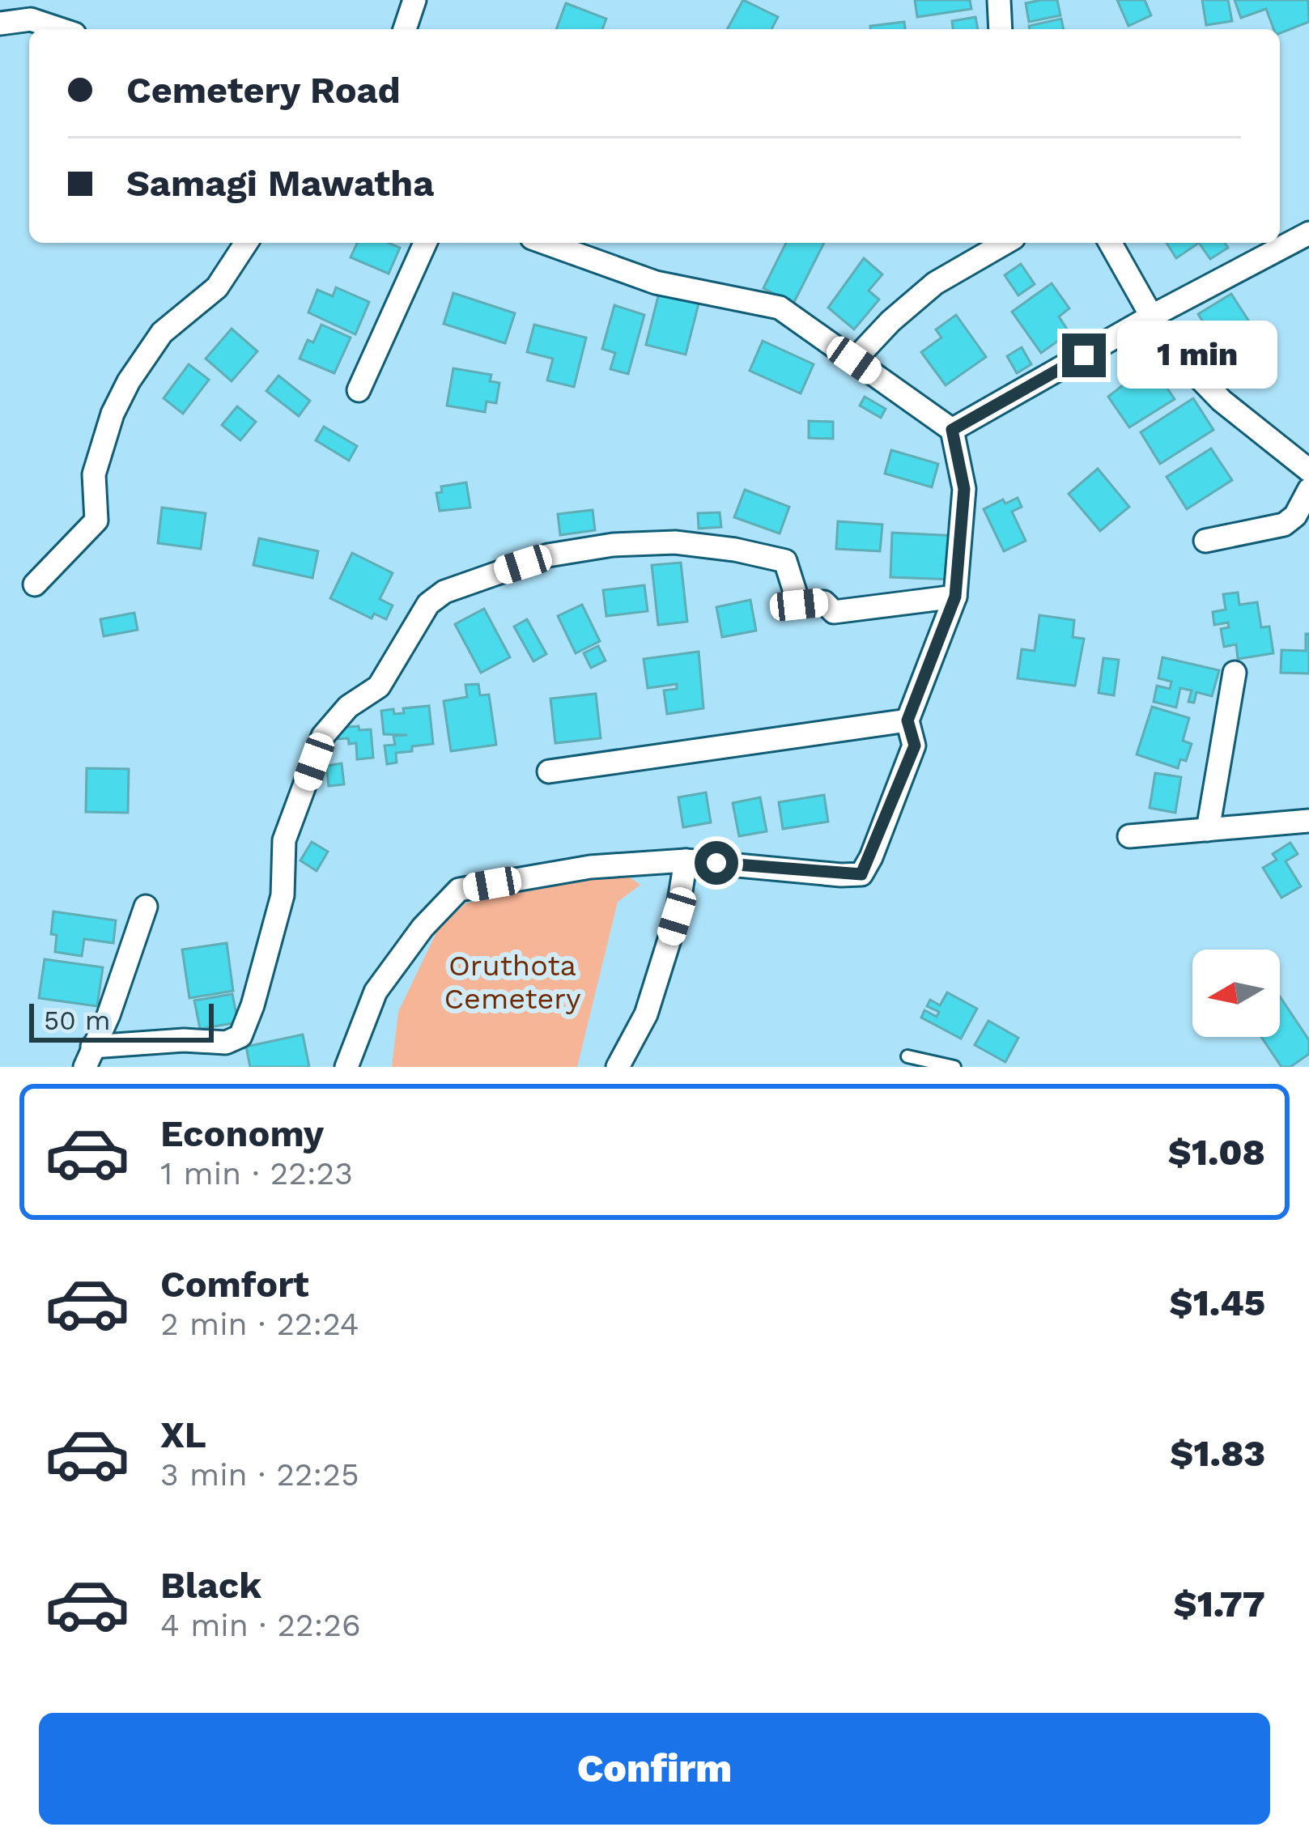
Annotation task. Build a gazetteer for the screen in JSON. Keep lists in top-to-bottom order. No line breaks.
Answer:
{"parks":["Oruthota Cemetery"],"scale_bar":"50 m","north":"left","page":{"banner":["Cemetery Road","Samagi Mawatha"],"bubble":"1 min","scale":"50 m","list":[{"name":"Economy","note":"1 min · 22:23","value":"$1.08"},{"name":"Comfort","note":"2 min · 22:24","value":"$1.45"},{"name":"XL","note":"3 min · 22:25","value":"$1.83"},{"name":"Black","note":"4 min · 22:26","value":"$1.77"}],"buttons":"Confirm"}}
